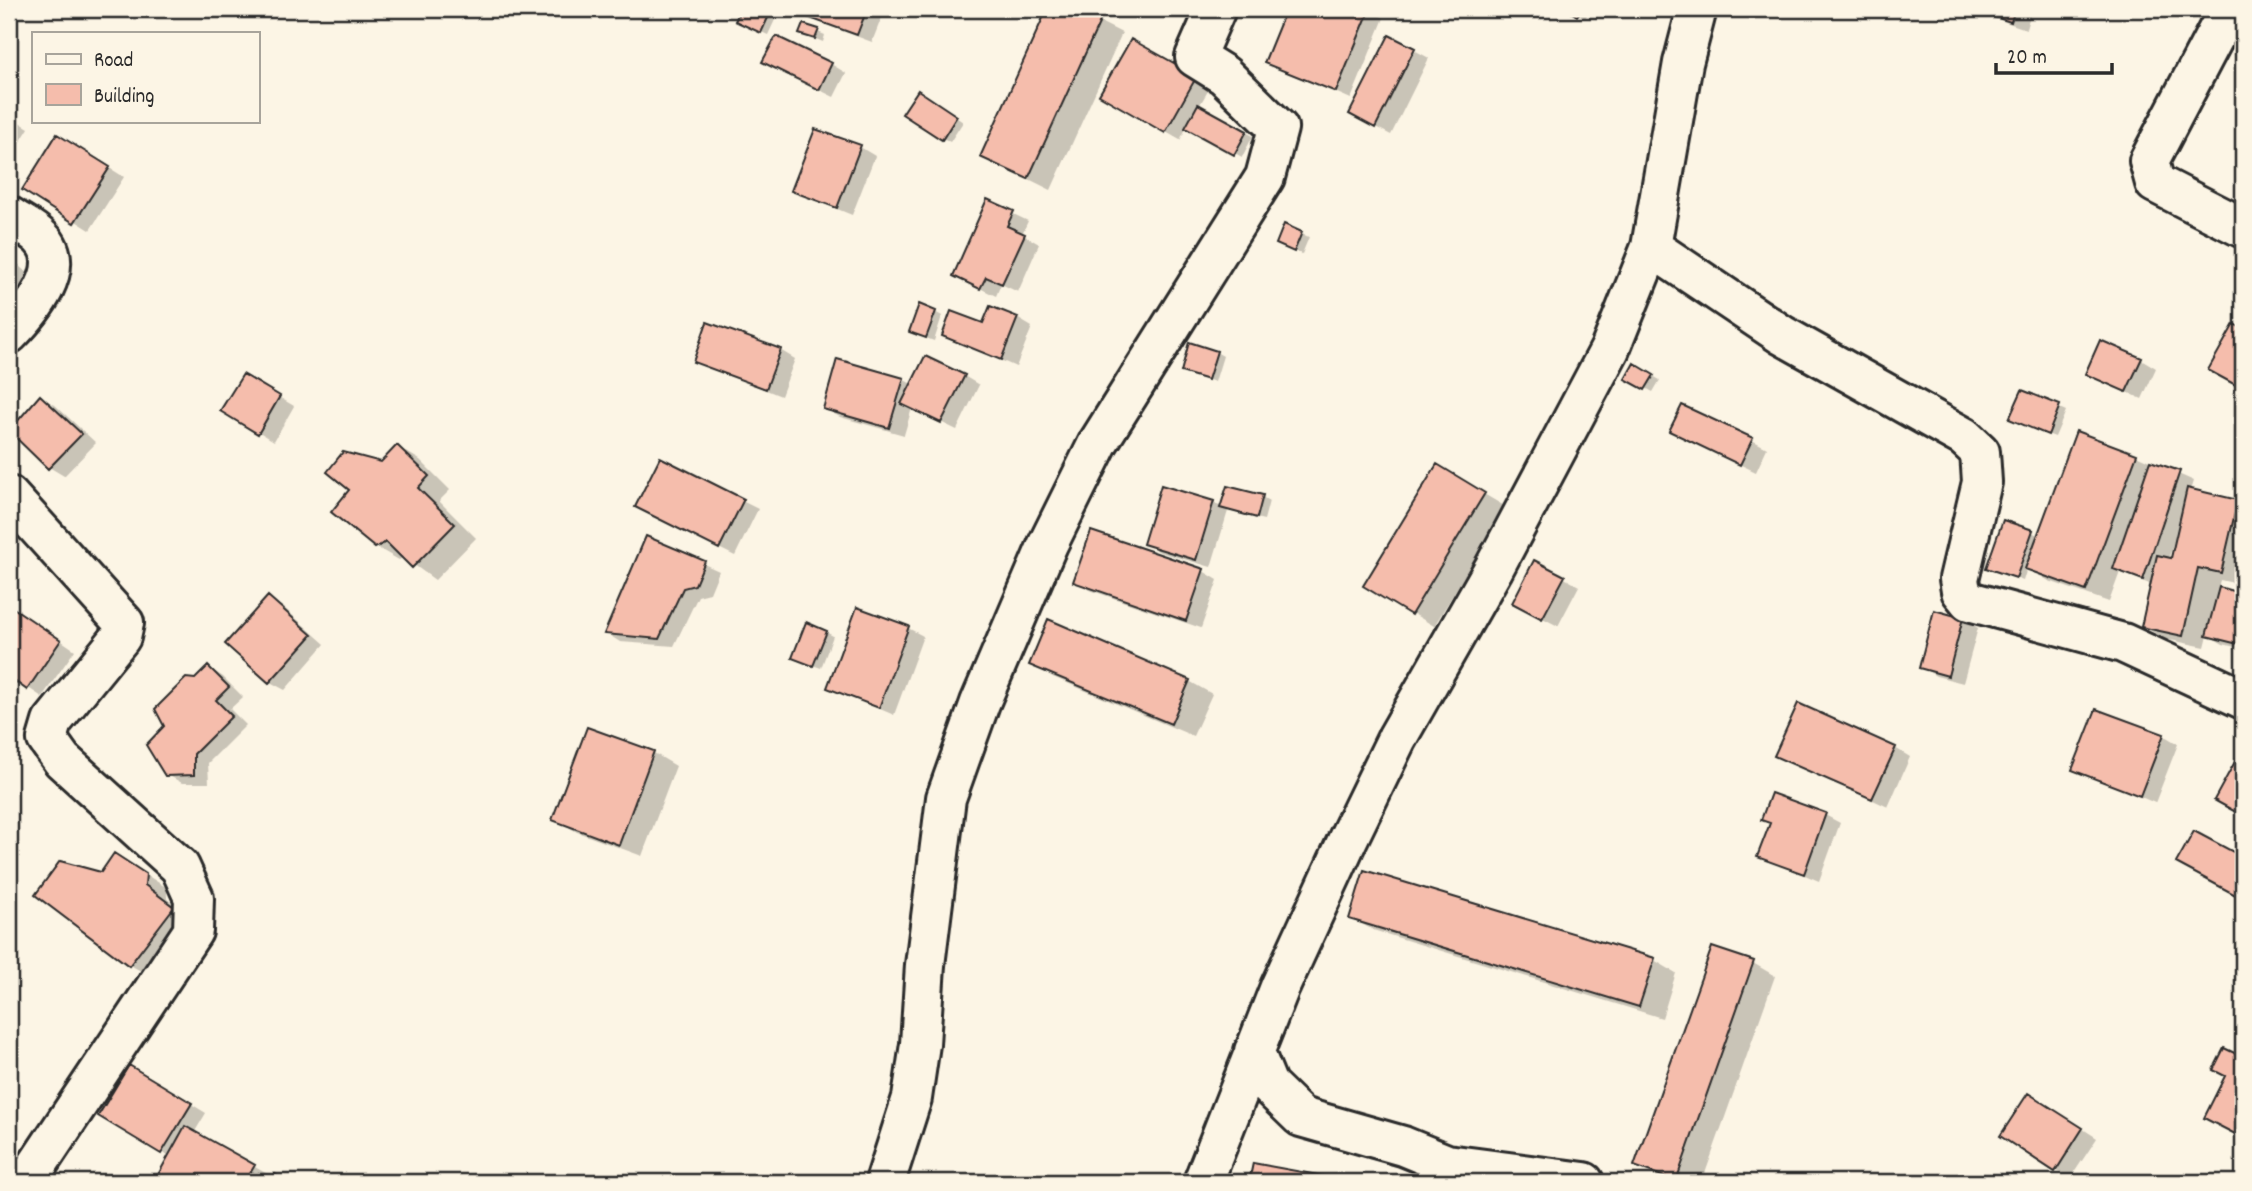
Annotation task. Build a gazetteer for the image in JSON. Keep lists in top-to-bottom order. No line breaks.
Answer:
{"legend":["Road","Building"],"scale_bar":"20 m"}
